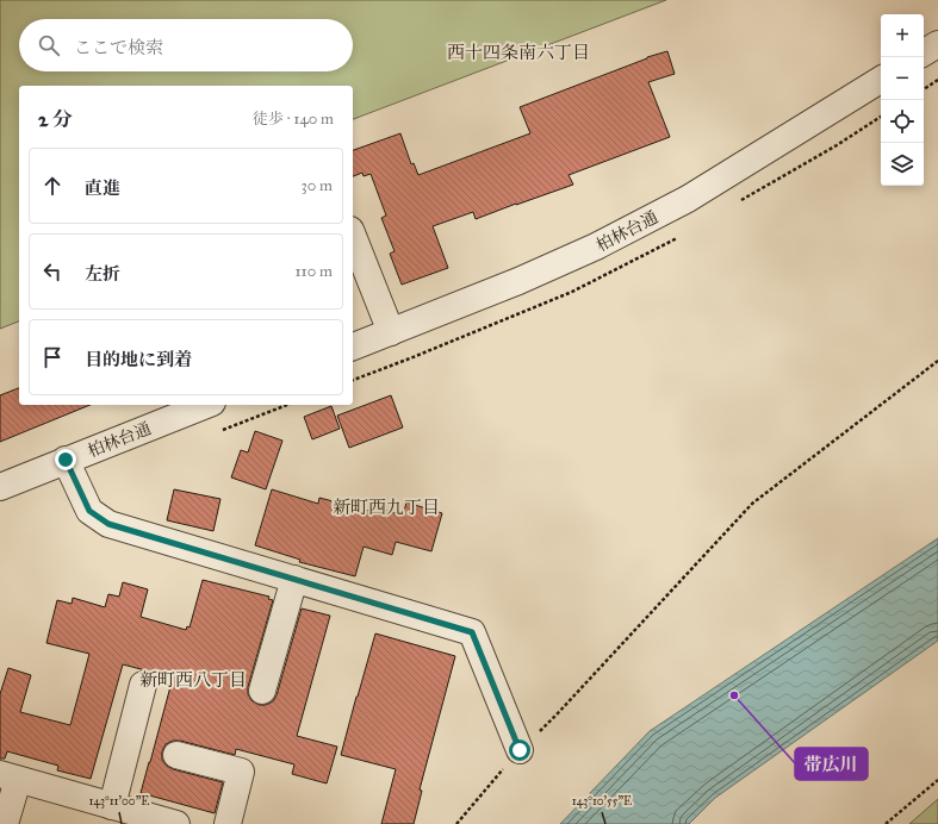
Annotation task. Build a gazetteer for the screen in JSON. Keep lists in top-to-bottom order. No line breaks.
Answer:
{"streets":{"street":["柏林台通"]},"districts":["西十四条南六丁目","新町西九丁目","新町西八丁目"],"places":["帯広川"],"page":{"map_buttons":["+","−"],"search":"ここで検索","heading":["2 分","徒歩 · 140 m"],"list":[["直進","30 m"],["左折","110 m"],"目的地に到着"]},"coordinates":["143°11'00\"E","143°10'55\"E"]}
